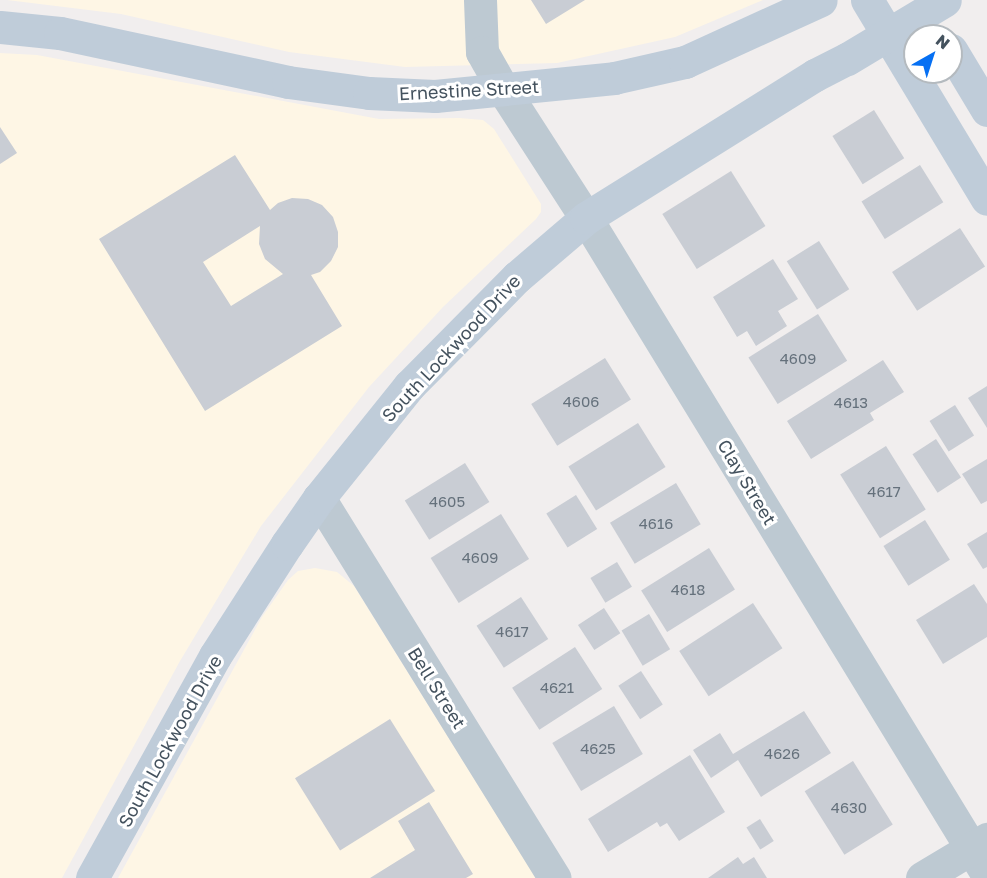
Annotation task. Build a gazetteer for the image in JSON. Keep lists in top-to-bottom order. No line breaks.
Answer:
{"streets":{"main road":["Ernestine Street","South Lockwood Drive"],"street":["Clay Street","Bell Street"]},"crossings":[["Ernestine Street","Clay Street"],["South Lockwood Drive","Clay Street"],["South Lockwood Drive","Bell Street"]],"house_numbers":["4609","4606","4613","4617","4605","4616","4609","4618","4617","4621","4625","4626","4630"],"north":"top right"}
